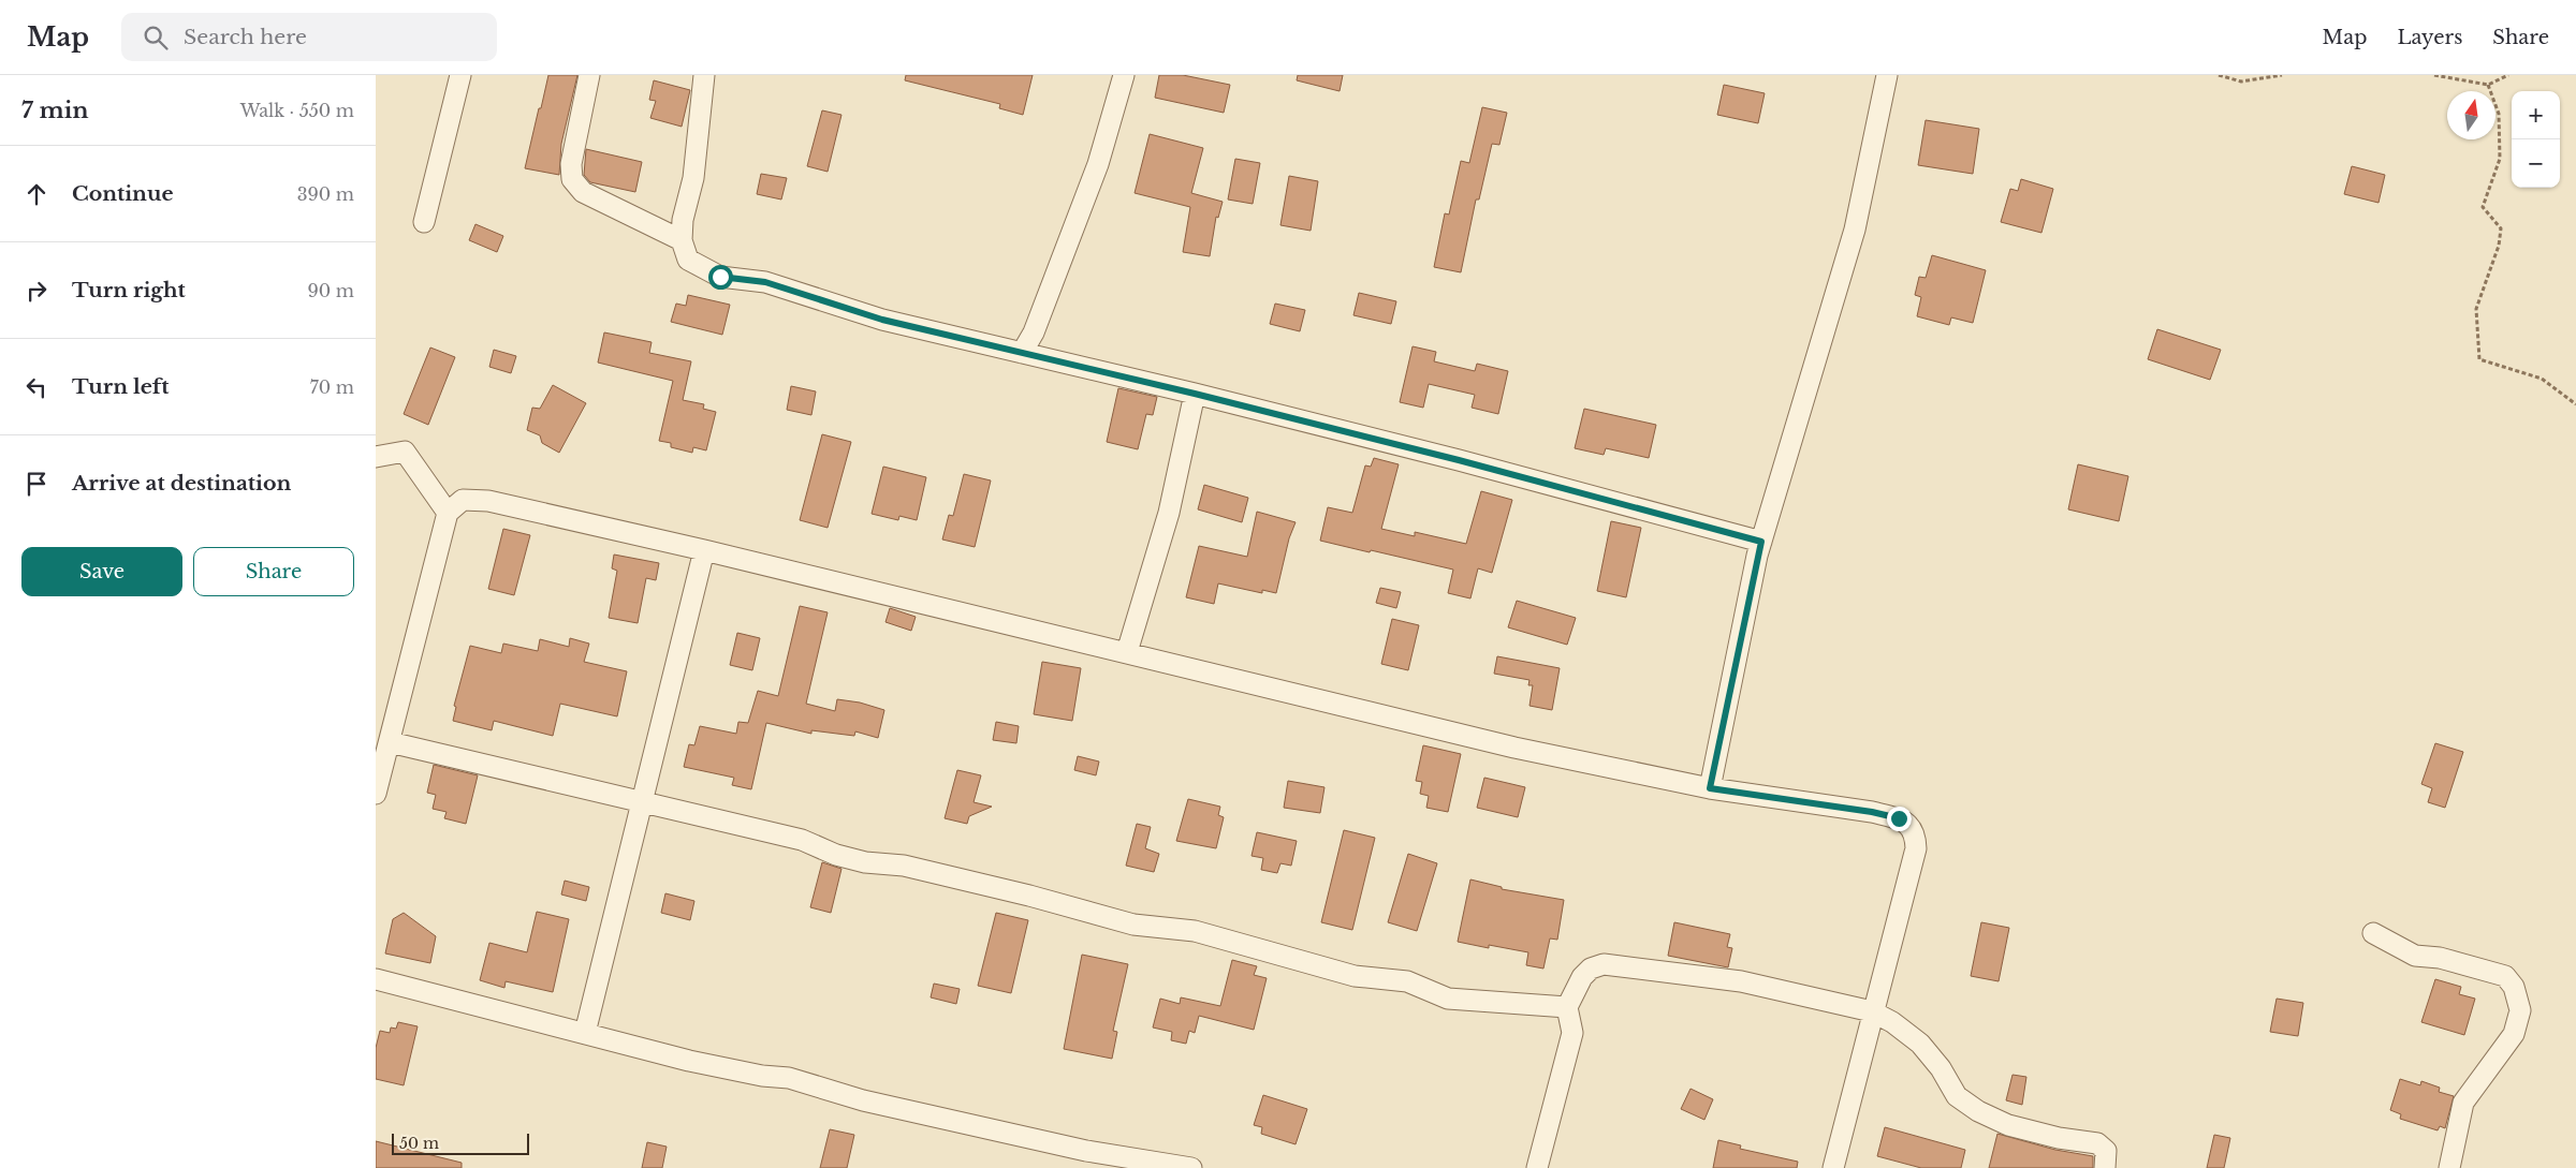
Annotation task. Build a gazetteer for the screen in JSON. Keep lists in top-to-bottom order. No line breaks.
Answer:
{"scale_bar":"50 m","north":"top","page":{"header":"Map","search":"Search here","nav":["Map","Layers","Share"],"heading":["7 min","Walk · 550 m"],"map_buttons":["+","−"],"list":[["Continue","390 m"],["Turn right","90 m"],["Turn left","70 m"],"Arrive at destination"],"buttons":["Save","Share"],"scale":"50 m"}}
